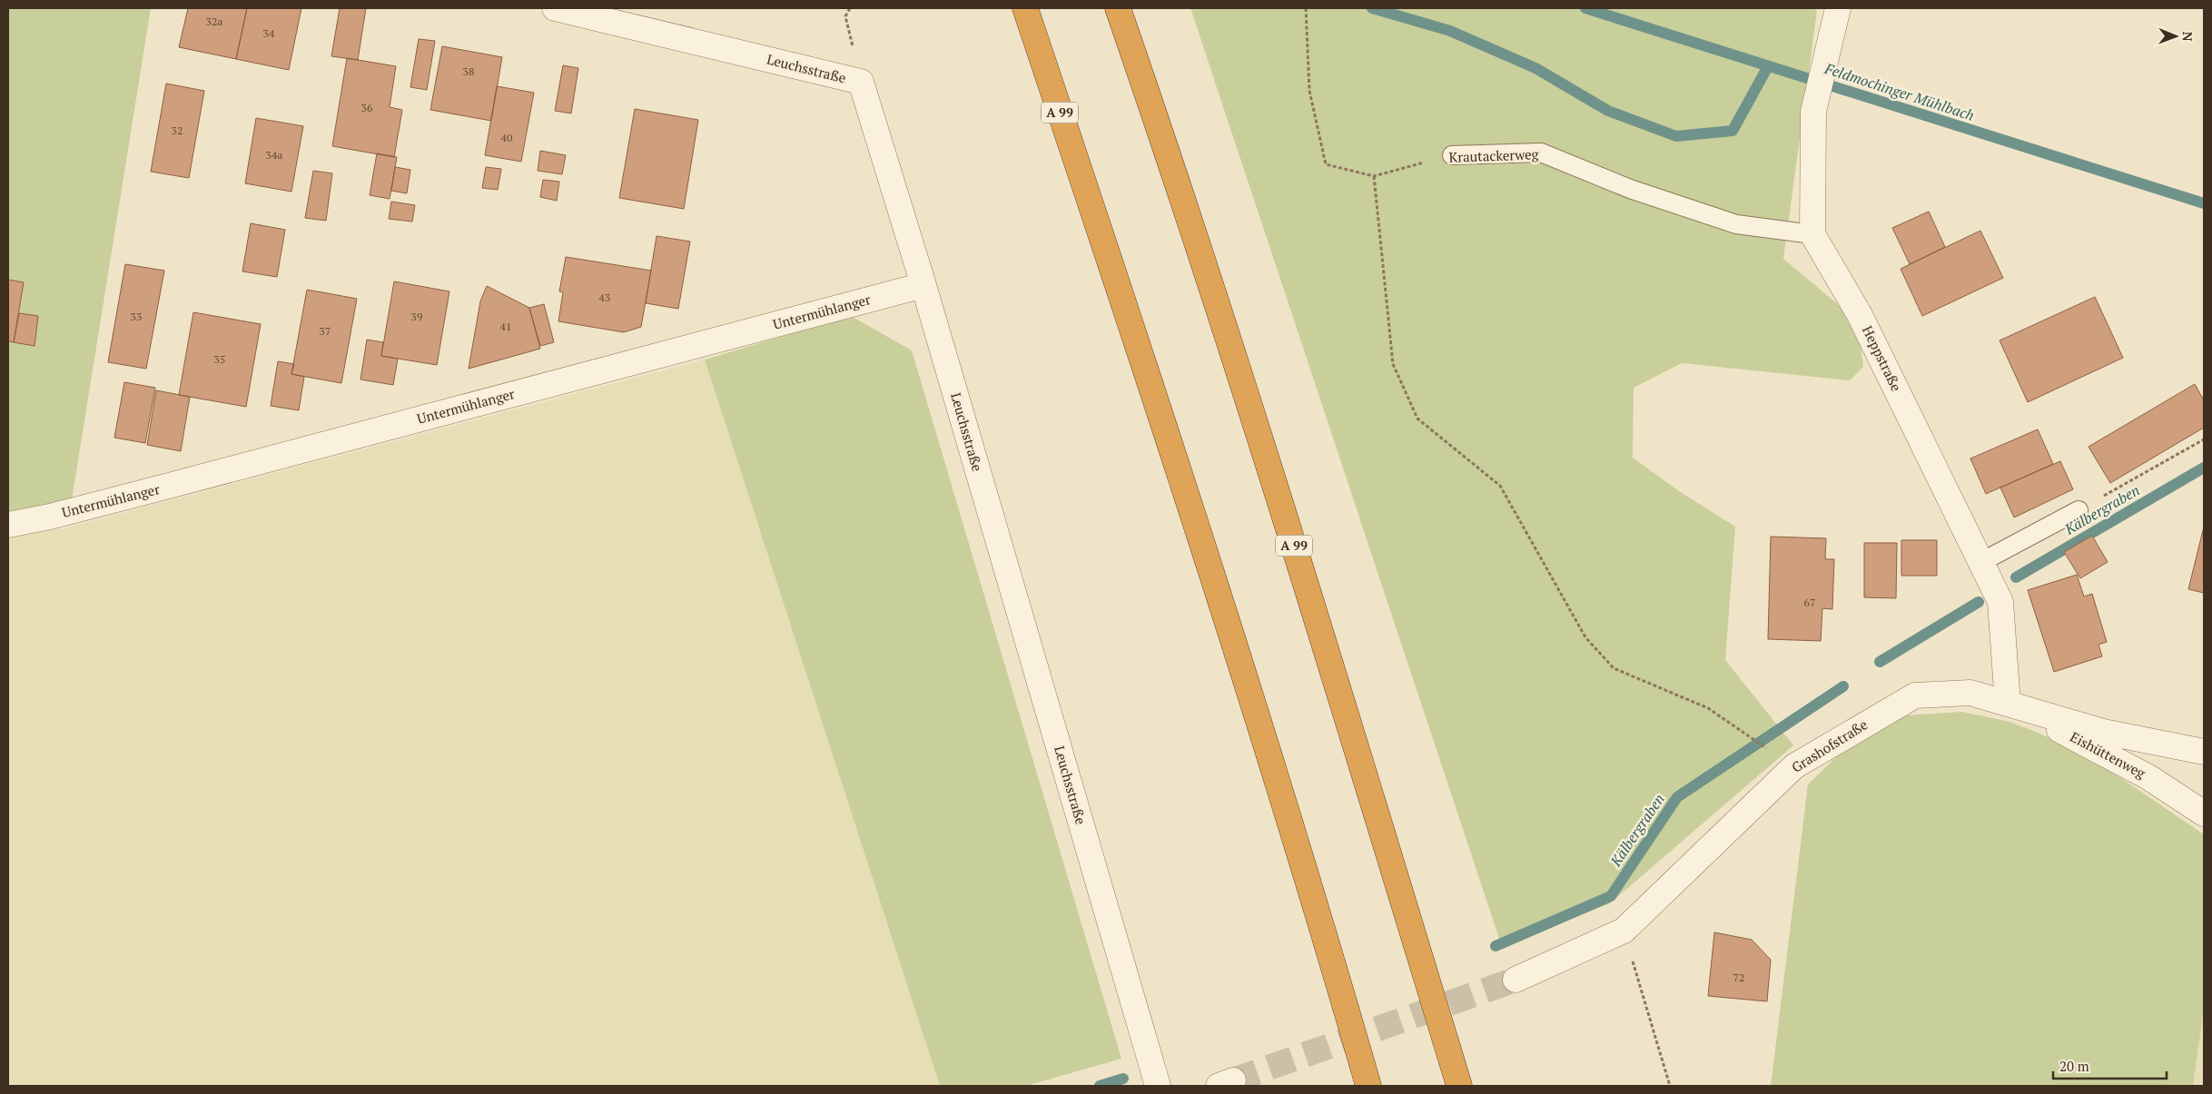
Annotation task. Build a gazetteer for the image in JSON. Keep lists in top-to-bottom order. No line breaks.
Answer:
{"streets":{"highway":["A 99"],"street":["Leuchsstraße","Untermühlanger","Heppstraße","Grashofstraße","Eishüttenweg"],"lane":["Krautackerweg"]},"crossings":[["Leuchsstraße","Untermühlanger"],["Krautackerweg","Heppstraße"],["Heppstraße","Grashofstraße"],["Heppstraße","Eishüttenweg"],["Grashofstraße","Eishüttenweg"]],"water":["Feldmochinger Mühlbach","Kälbergraben"],"house_numbers":["32a","34","38","36","32","40","34a","43","33","39","41","37","35","67","72"],"scale_bar":"20 m","north":"right"}
